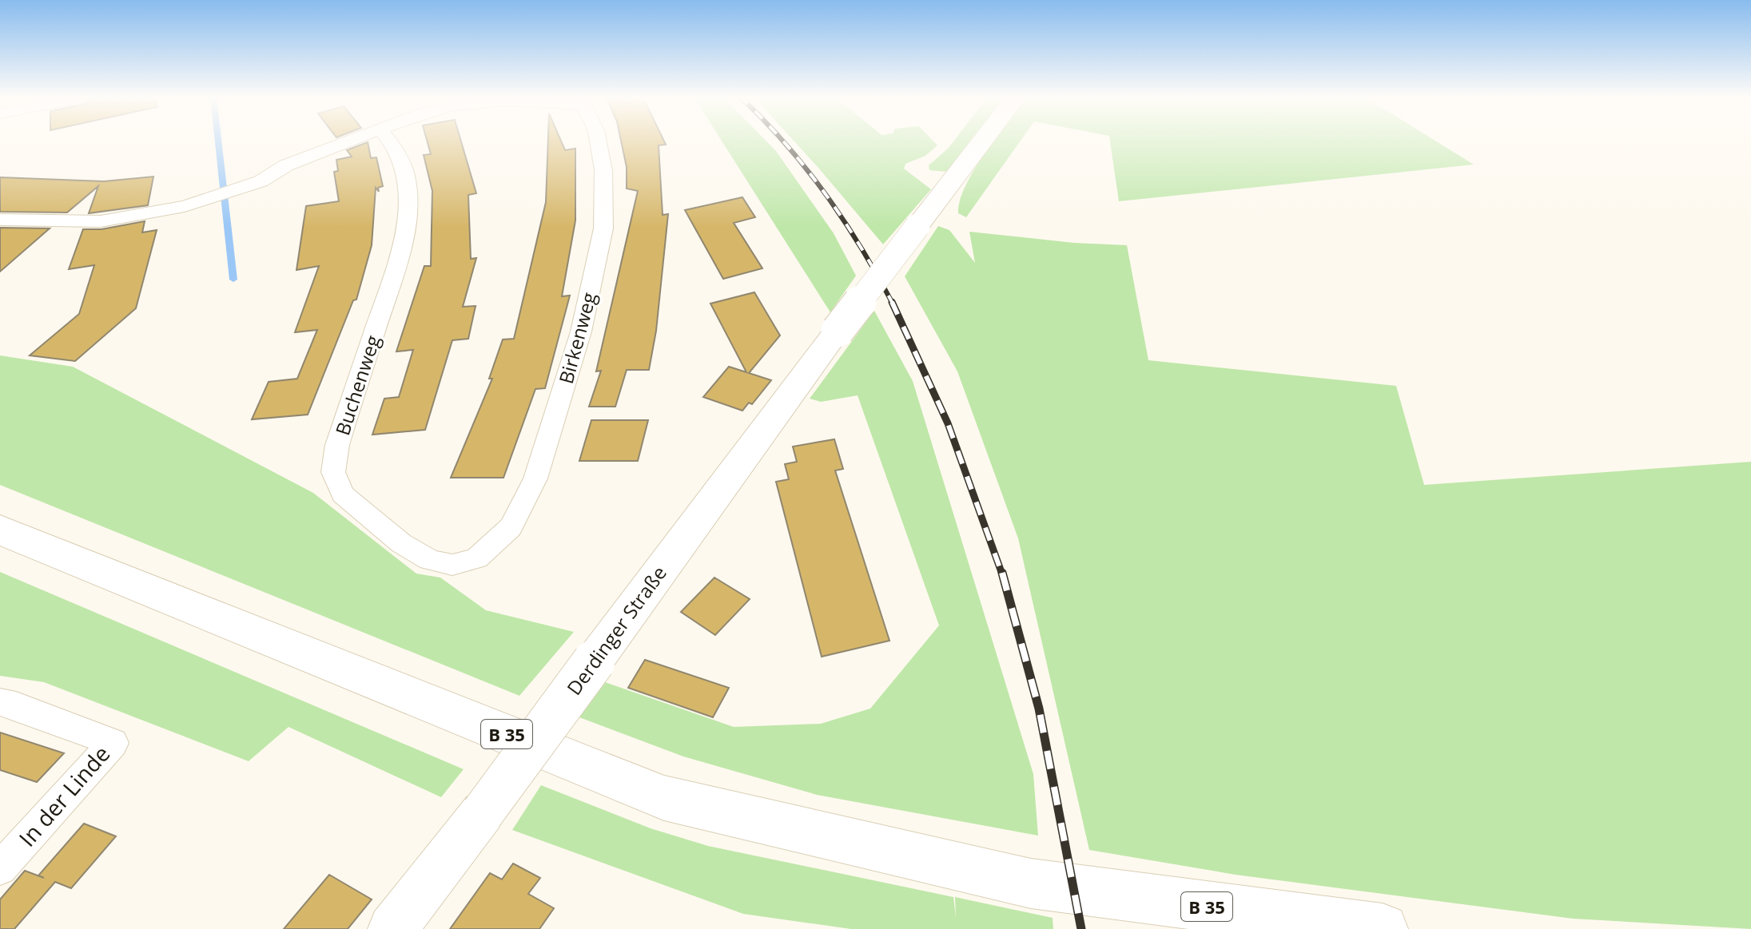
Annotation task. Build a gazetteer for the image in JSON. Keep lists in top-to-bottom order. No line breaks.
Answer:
{"streets":{"main road":["Derdinger Straße","B 35"],"street":["Birkenweg","Buchenweg","In der Linde"]},"crossings":[["Birkenweg","Buchenweg"]]}
